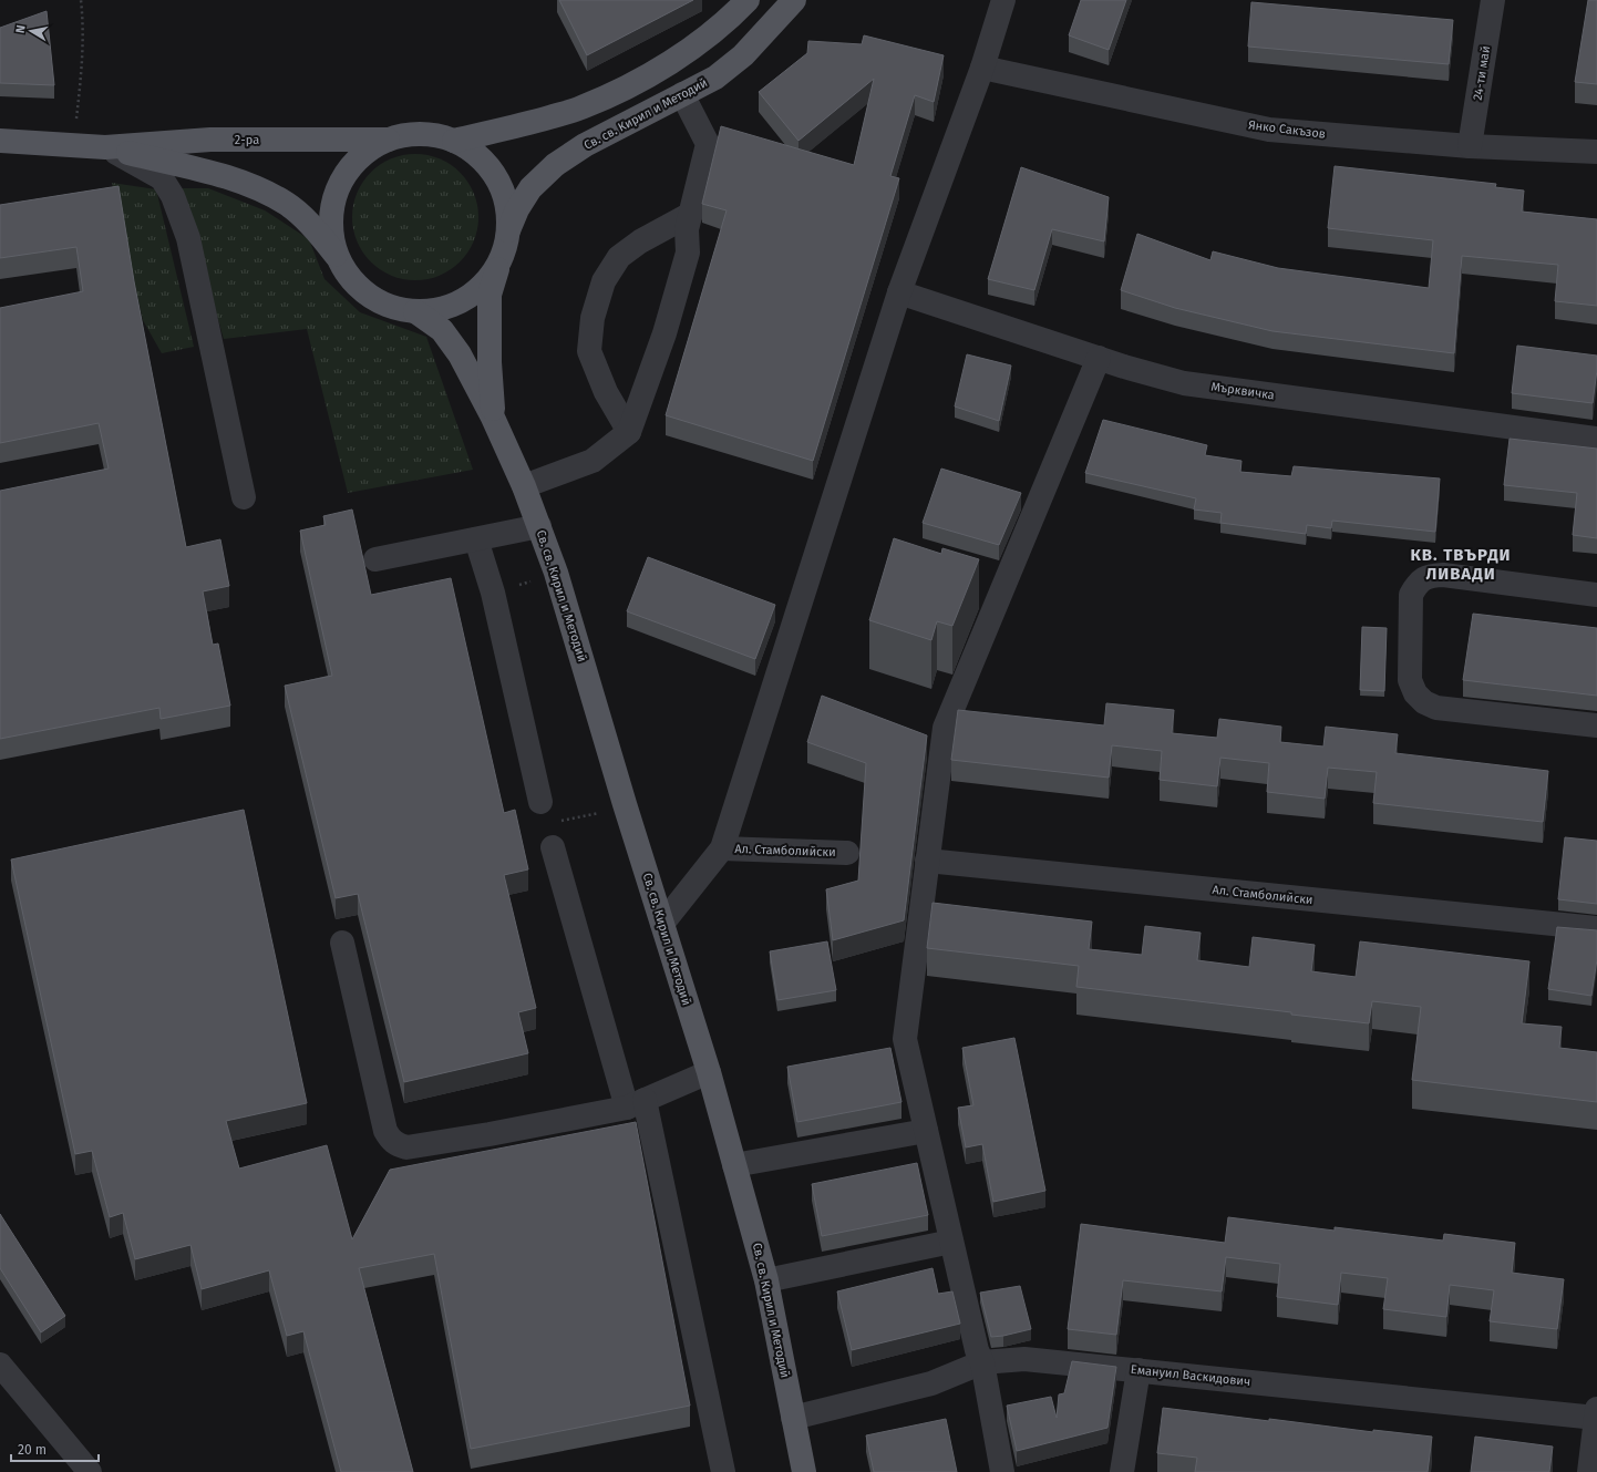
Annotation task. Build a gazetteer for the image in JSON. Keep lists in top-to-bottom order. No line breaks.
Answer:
{"streets":{"main road":["Св. св. Кирил и Методий","2-ра"],"street":["24-ти май","Янко Сакъзов","Мърквичка","Ал. Стамболийски","Емануил Васкидович"]},"crossings":[["24-ти май","Янко Сакъзов"],["Св. св. Кирил и Методий","2-ра"],["Св. св. Кирил и Методий","Емануил Васкидович"]],"districts":["КВ. ТВЪРДИ ЛИВАДИ"],"scale_bar":"20 m","north":"left"}
